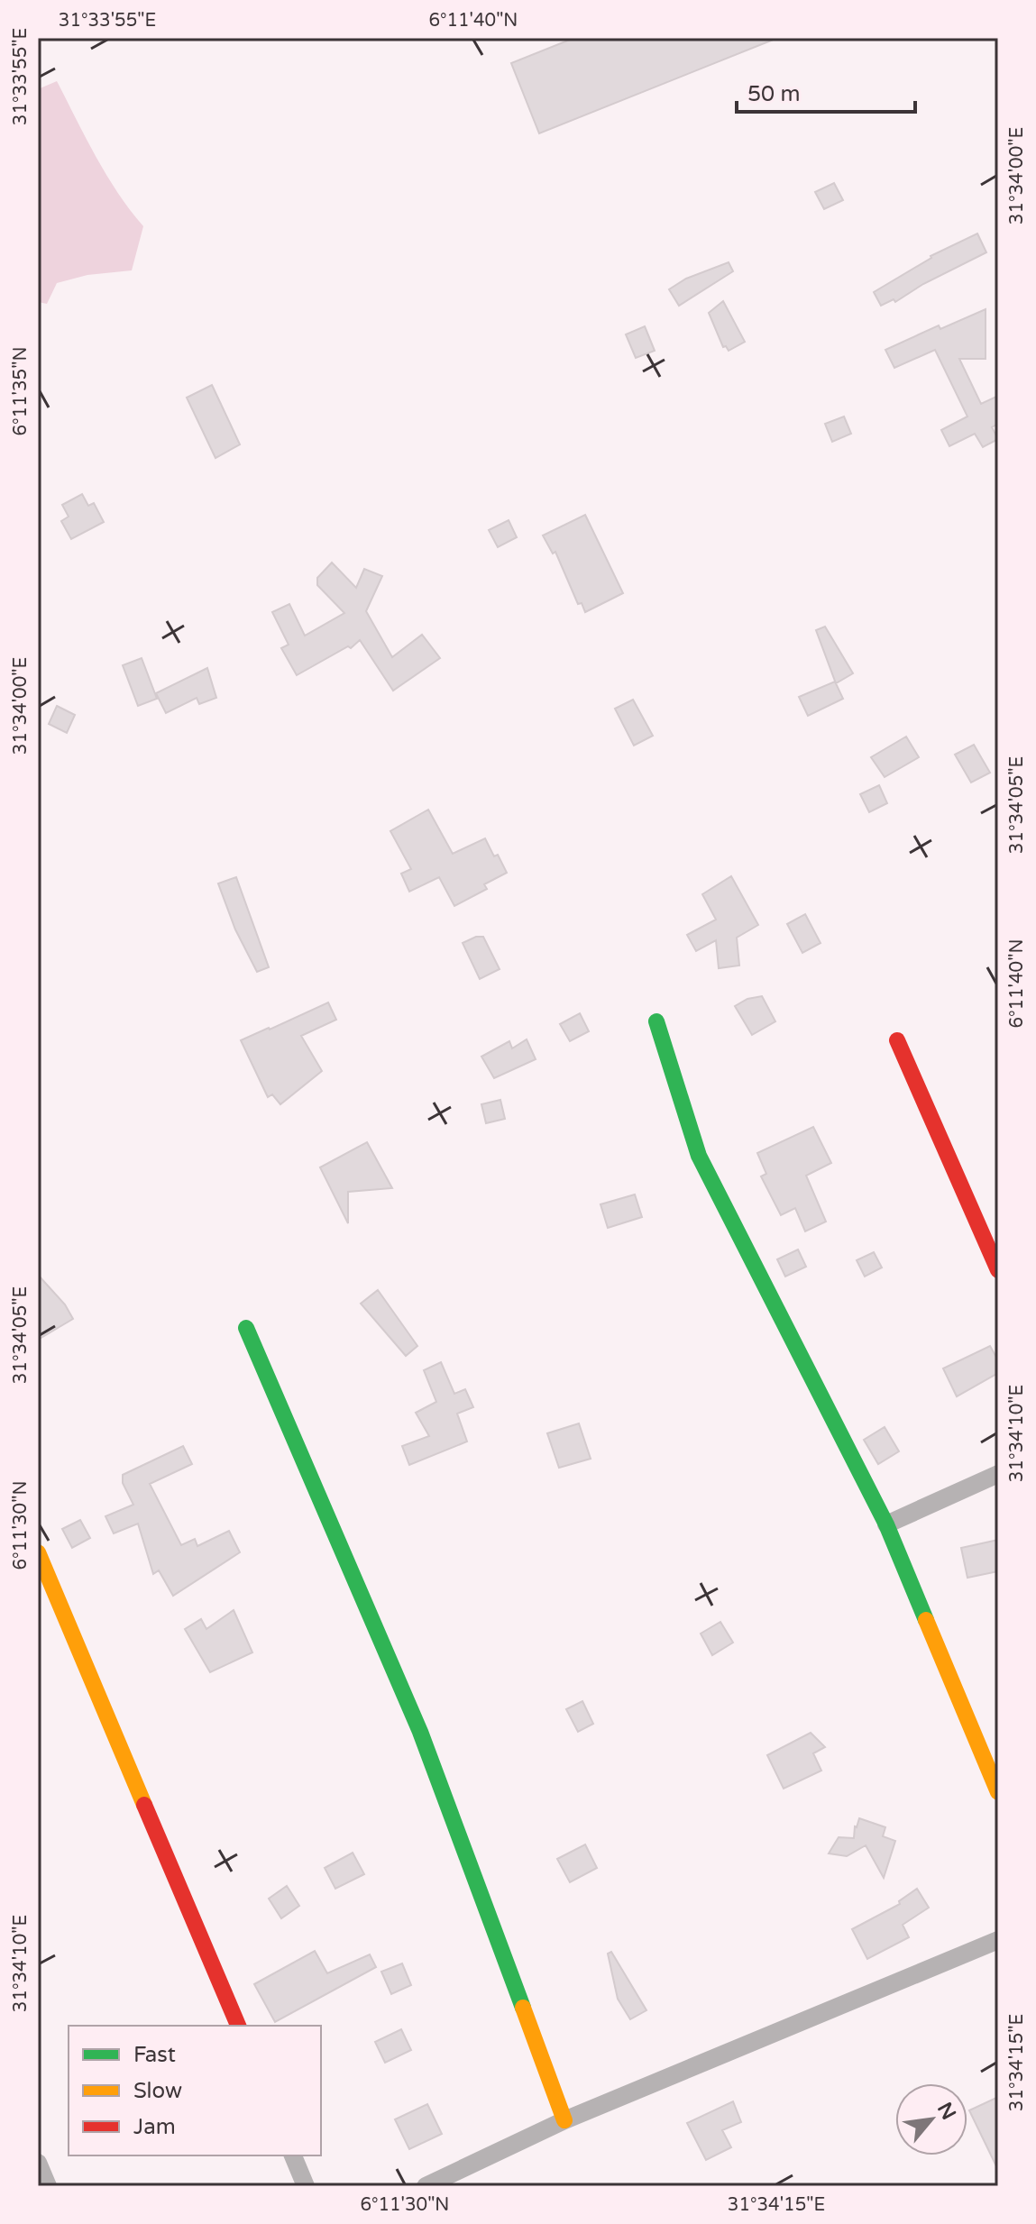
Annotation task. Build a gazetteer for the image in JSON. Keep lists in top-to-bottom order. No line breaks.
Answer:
{"legend":["Fast","Slow","Jam"],"scale_bar":"50 m","north":"top right","coordinates":["31°33'55\"E","6°11'40\"N","31°34'00\"E","6°11'35\"N","31°34'05\"E","31°34'10\"E","6°11'30\"N","31°34'15\"E"]}
